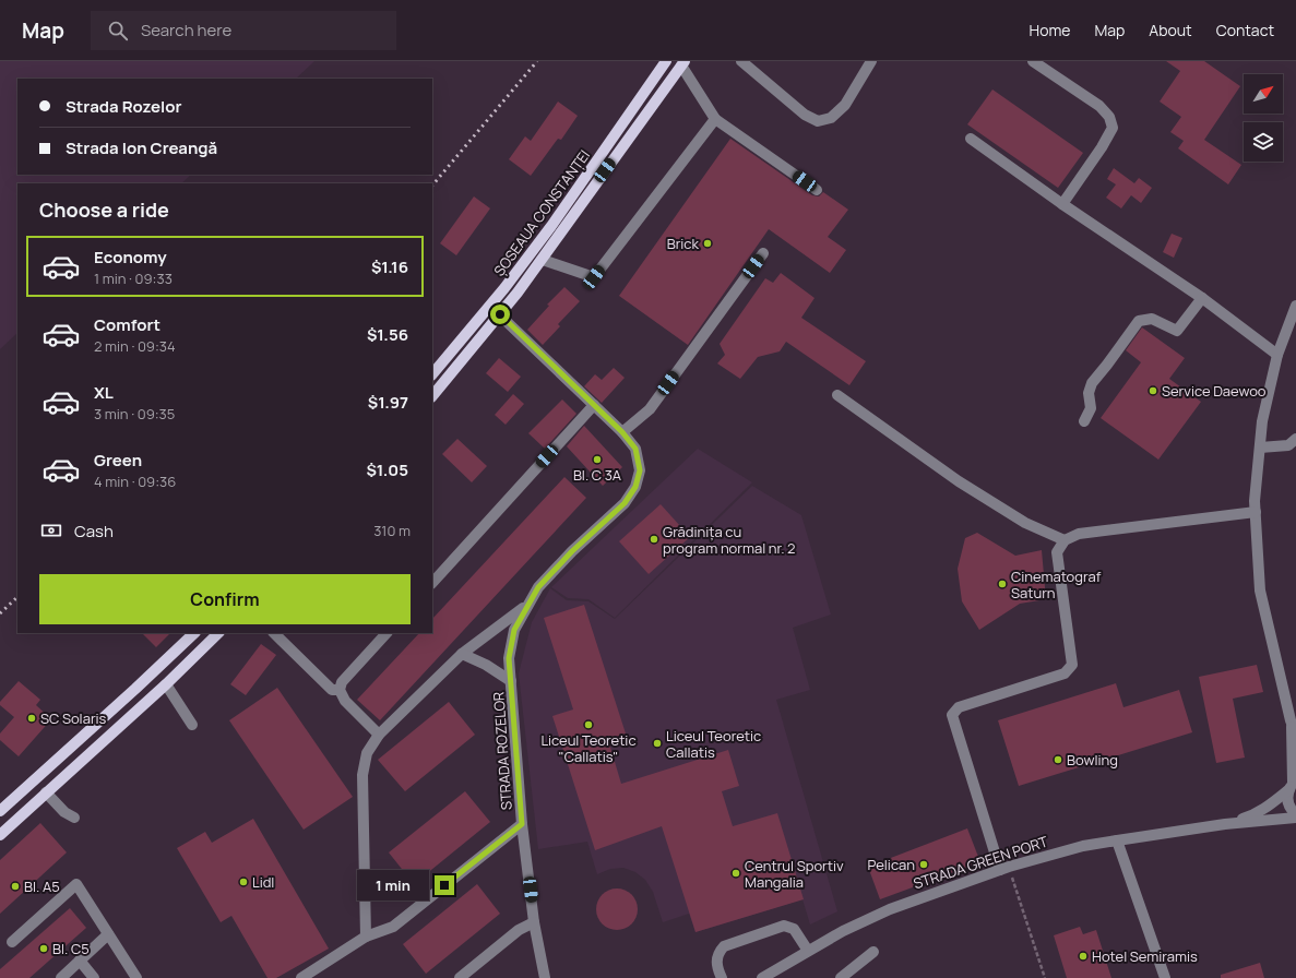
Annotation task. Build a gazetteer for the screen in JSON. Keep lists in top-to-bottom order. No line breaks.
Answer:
{"streets":{"main road":["ȘOSEAUA CONSTANȚEI"],"street":["STRADA ROZELOR","STRADA GREEN PORT"]},"crossings":[["ȘOSEAUA CONSTANȚEI","STRADA ROZELOR"]],"places":["Brick","Service Daewoo","Bl. C 3A","Grădinița cu program normal nr. 2","Cinematograf Saturn","SC Solaris","Liceul Teoretic \"Callatis\"","Liceul Teoretic Callatis","Bowling","Pelican","Centrul Sportiv Mangalia","Lidl","Bl. A5","Bl. C5","Hotel Semiramis"],"north":"top right","page":{"header":"Map","search":"Search here","nav":["Home","Map","About","Contact"],"banner":["Strada Rozelor","Strada Ion Creangă"],"heading":"Choose a ride","list":[{"name":"Economy","note":"1 min · 09:33","value":"$1.16"},{"name":"Comfort","note":"2 min · 09:34","value":"$1.56"},{"name":"XL","note":"3 min · 09:35","value":"$1.97"},{"name":"Green","note":"4 min · 09:36","value":"$1.05"}],"pay":["Cash","310 m"],"buttons":"Confirm","bubble":"1 min"}}
